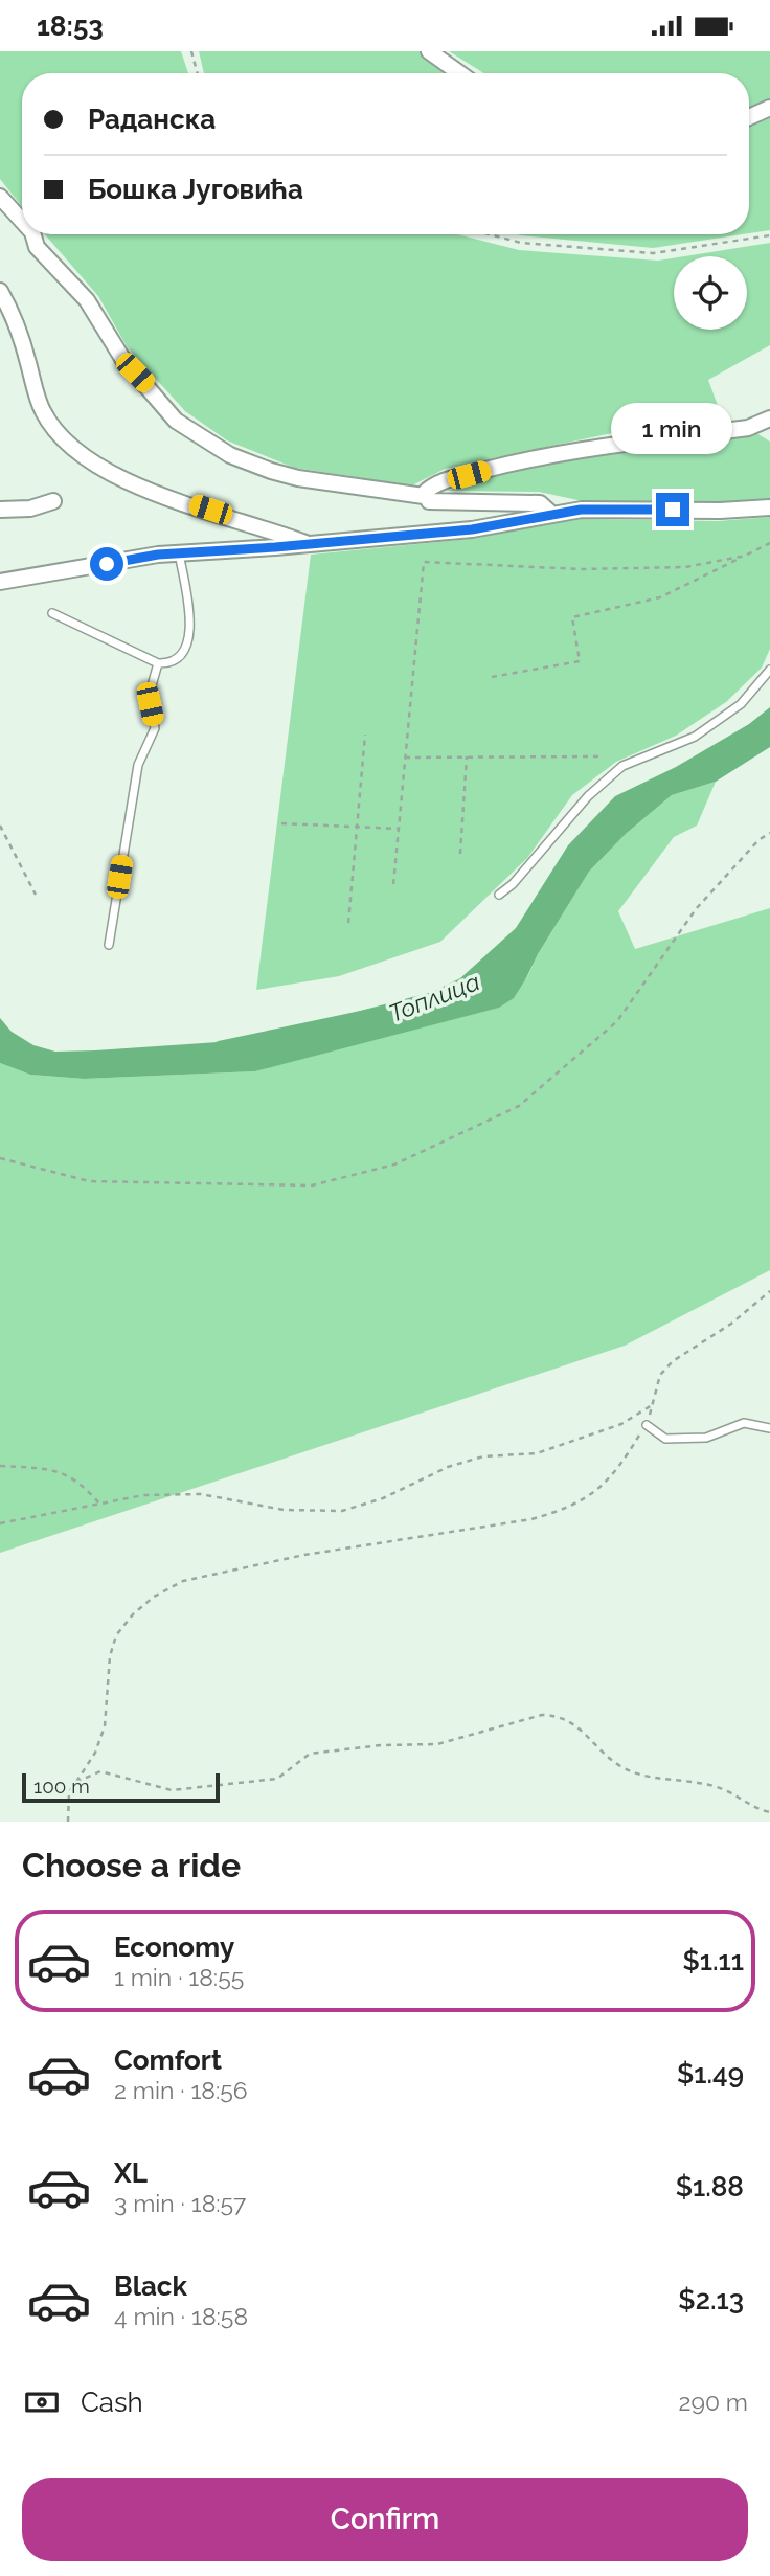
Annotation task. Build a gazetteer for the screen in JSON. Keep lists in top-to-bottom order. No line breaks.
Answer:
{"water":["Топлица"],"scale_bar":"100 m","page":{"status":"18:53","banner":["Раданска","Бошка Југовића"],"bubble":"1 min","scale":"100 m","heading":"Choose a ride","list":[{"name":"Economy","note":"1 min · 18:55","value":"$1.11"},{"name":"Comfort","note":"2 min · 18:56","value":"$1.49"},{"name":"XL","note":"3 min · 18:57","value":"$1.88"},{"name":"Black","note":"4 min · 18:58","value":"$2.13"}],"pay":["Cash","290 m"],"buttons":"Confirm"}}
